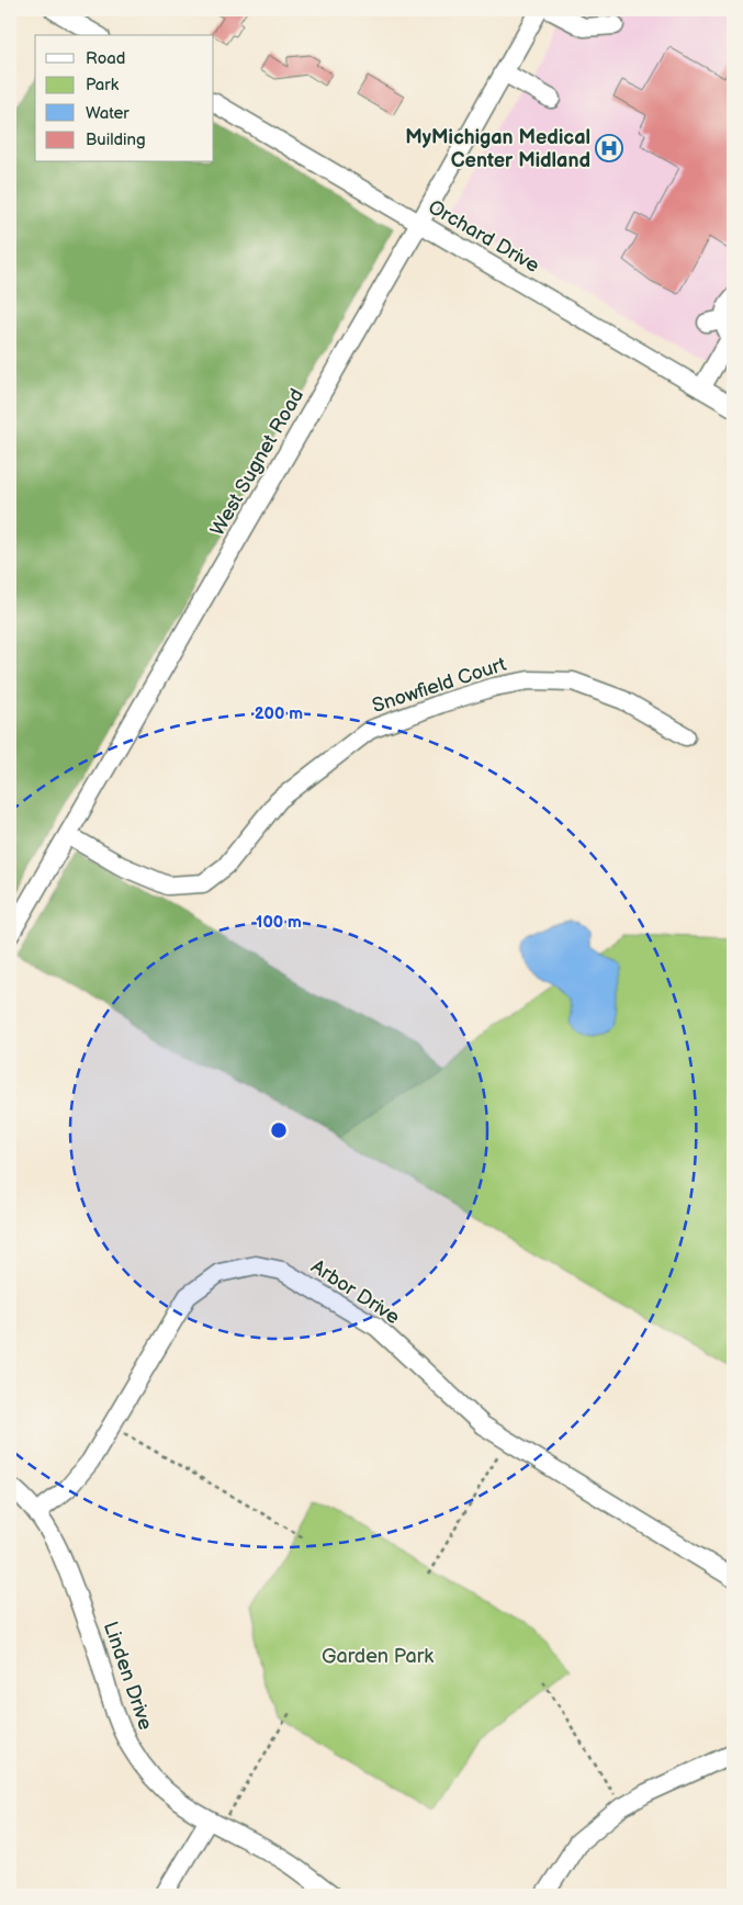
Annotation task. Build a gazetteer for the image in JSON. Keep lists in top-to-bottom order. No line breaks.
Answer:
{"streets":{"street":["Orchard Drive","West Sugnet Road","Snowfield Court","Arbor Drive","Linden Drive"]},"crossings":[["Orchard Drive","West Sugnet Road"],["West Sugnet Road","Snowfield Court"],["Arbor Drive","Linden Drive"]],"parks":["Garden Park"],"places":{"hospital":["MyMichigan Medical Center Midland"]},"legend":["Road","Park","Water","Building"],"rings":["200 m","100 m"]}
